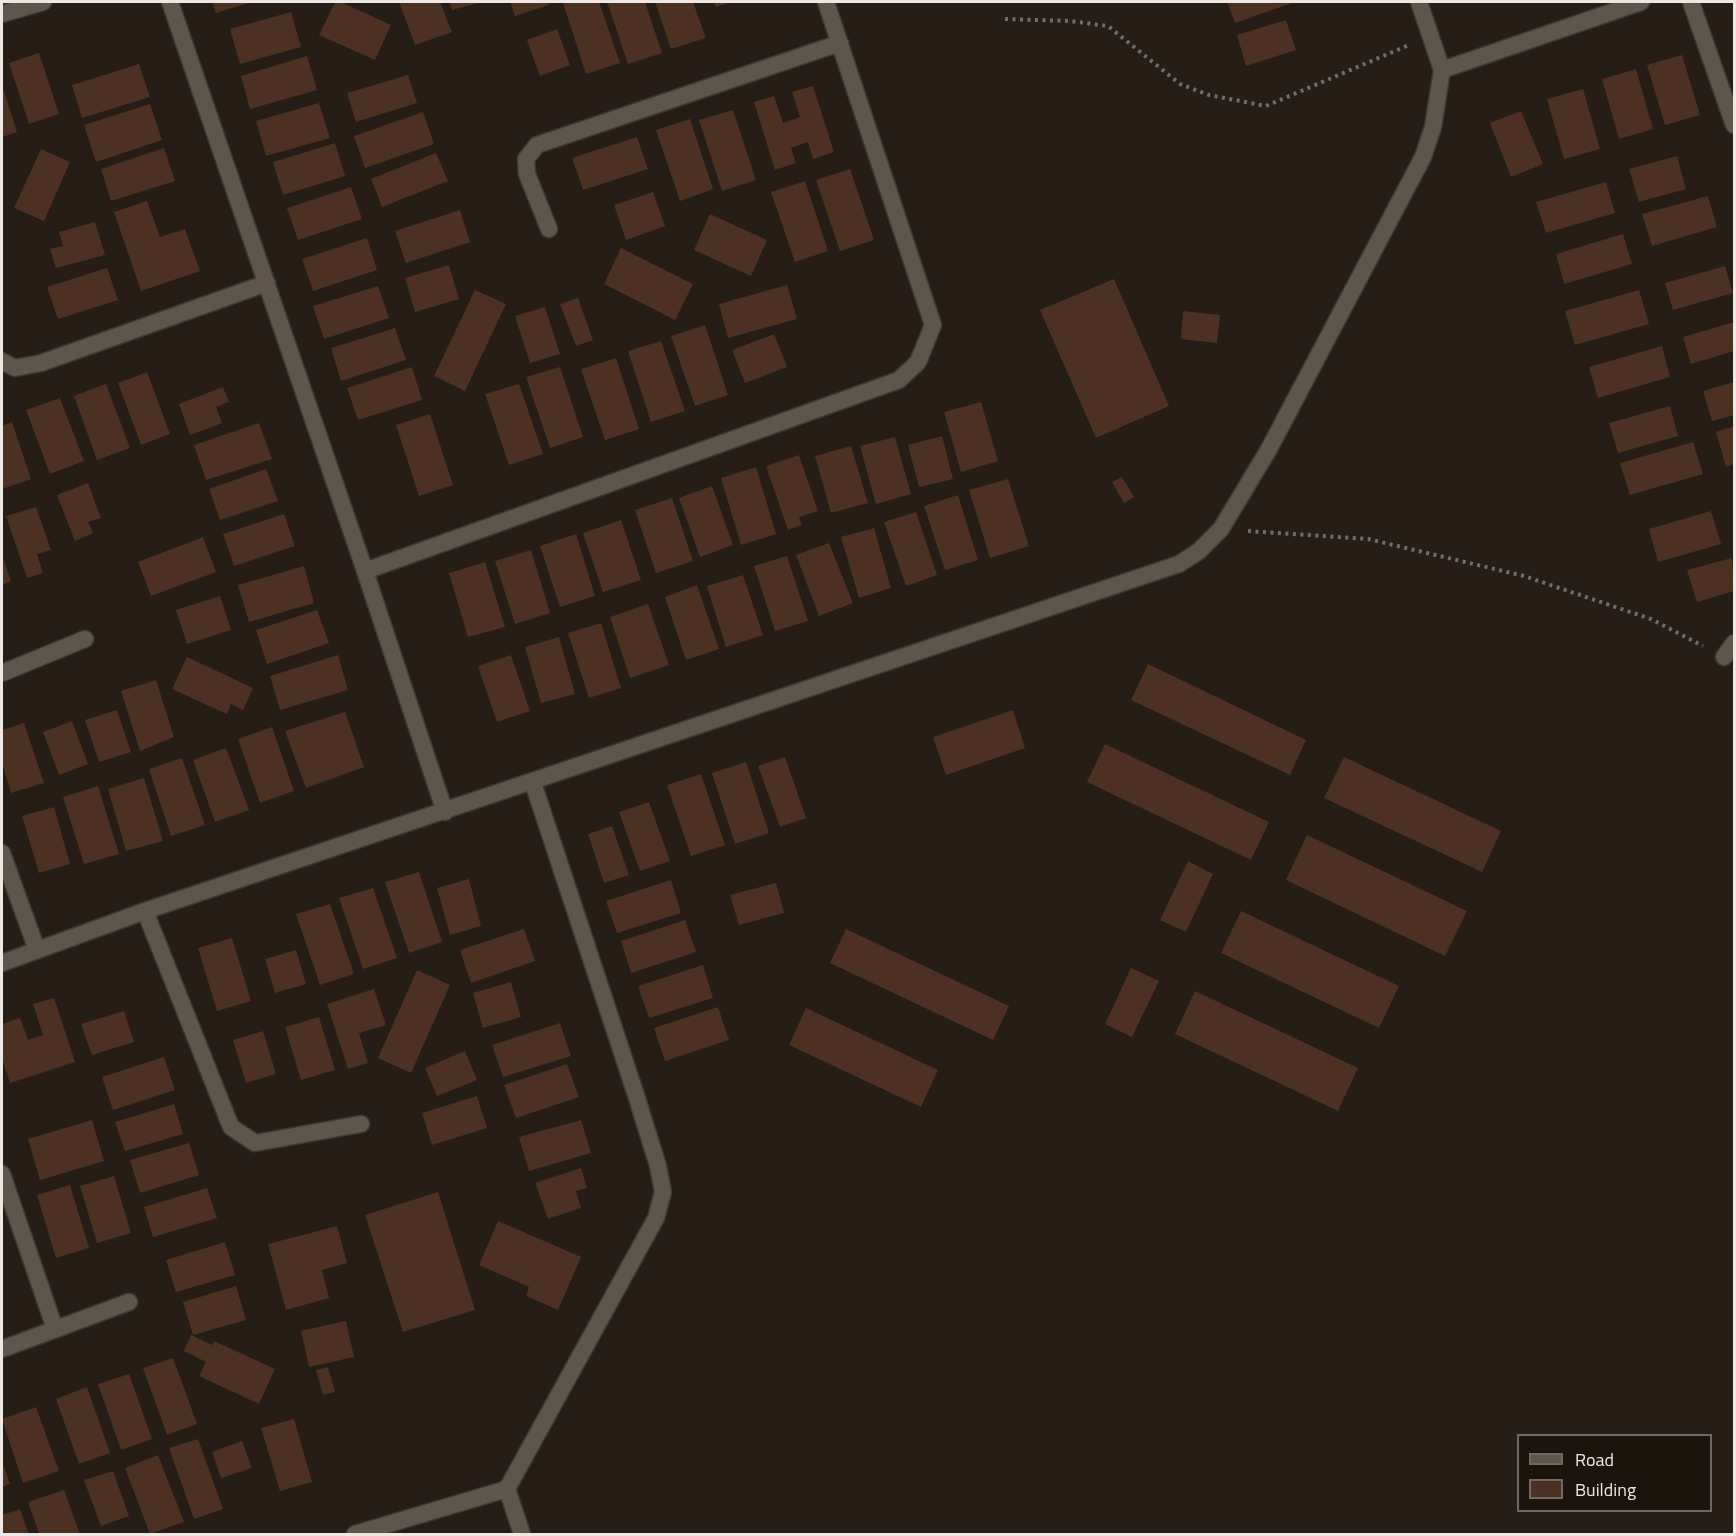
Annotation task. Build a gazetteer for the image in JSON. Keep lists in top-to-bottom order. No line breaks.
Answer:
{"legend":["Road","Building"]}
